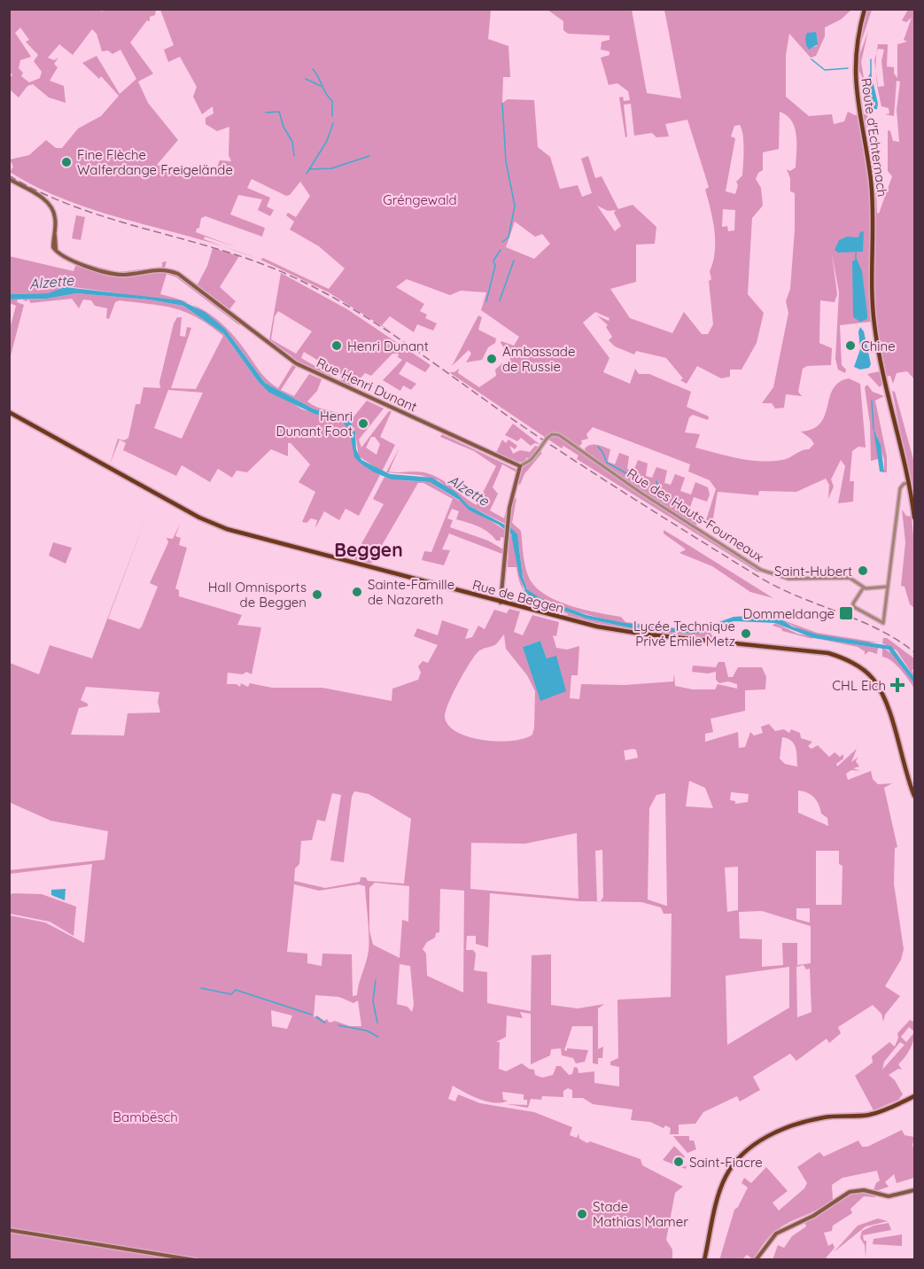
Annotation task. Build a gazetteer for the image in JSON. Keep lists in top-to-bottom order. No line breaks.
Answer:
{"streets":{"main road":["Route d'Echternach","Rue Henri Dunant","Rue de Beggen"],"street":["Rue des Hauts-Fourneaux"]},"crossings":[["Rue Henri Dunant","Rue des Hauts-Fourneaux"]],"districts":["Beggen"],"water":["Alzette"],"parks":["Gréngewald","Bambësch"],"places":{"other":["Fine Flèche Walferdange Freigelände","Henri Dunant","Chine","Ambassade de Russie","Henri Dunant Foot","Saint-Hubert","Sainte-Famille de Nazareth","Hall Omnisports de Beggen","Lycée Technique Privé Émile Metz","Saint-Fiacre","Stade Mathias Mamer"],"transit":["Dommeldange"],"health":["CHL Eich"]}}
